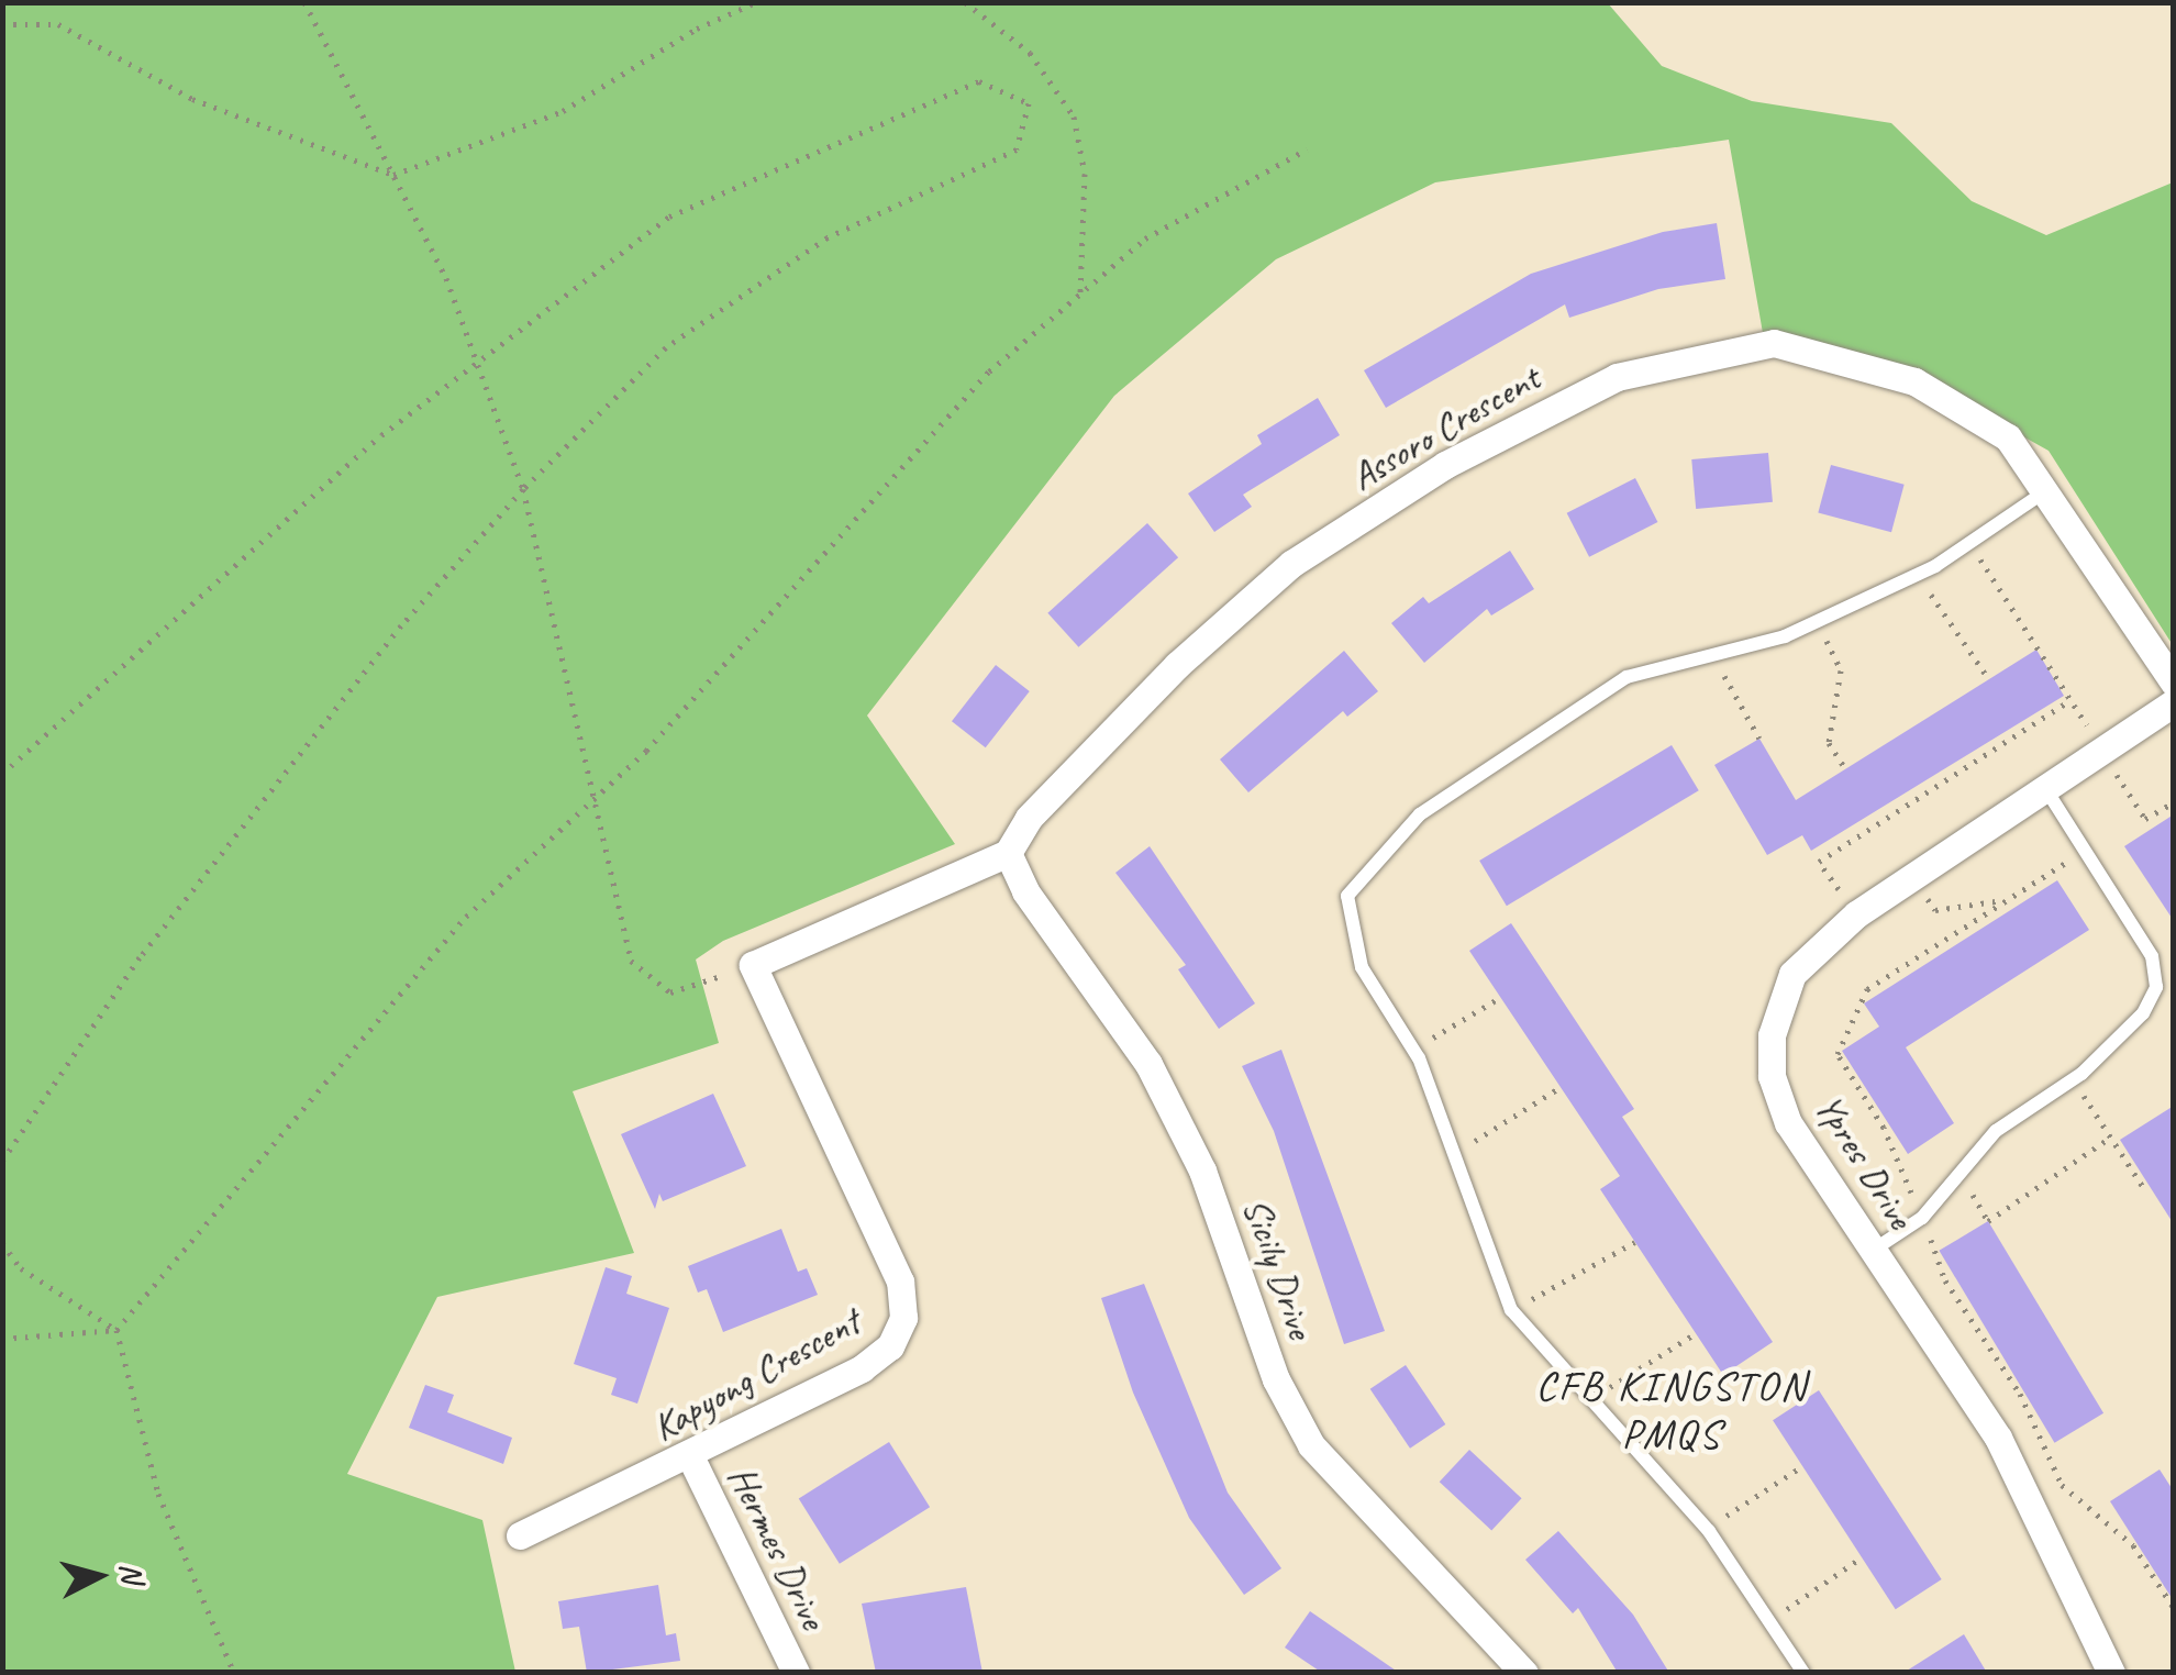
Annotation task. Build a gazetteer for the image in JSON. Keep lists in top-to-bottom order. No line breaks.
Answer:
{"streets":{"street":["Assoro Crescent","Ypres Drive","Sicily Drive","Kapyong Crescent","Hermes Drive"]},"crossings":[["Assoro Crescent","Sicily Drive"],["Kapyong Crescent","Hermes Drive"]],"districts":["CFB KINGSTON PMQS"],"north":"right"}
